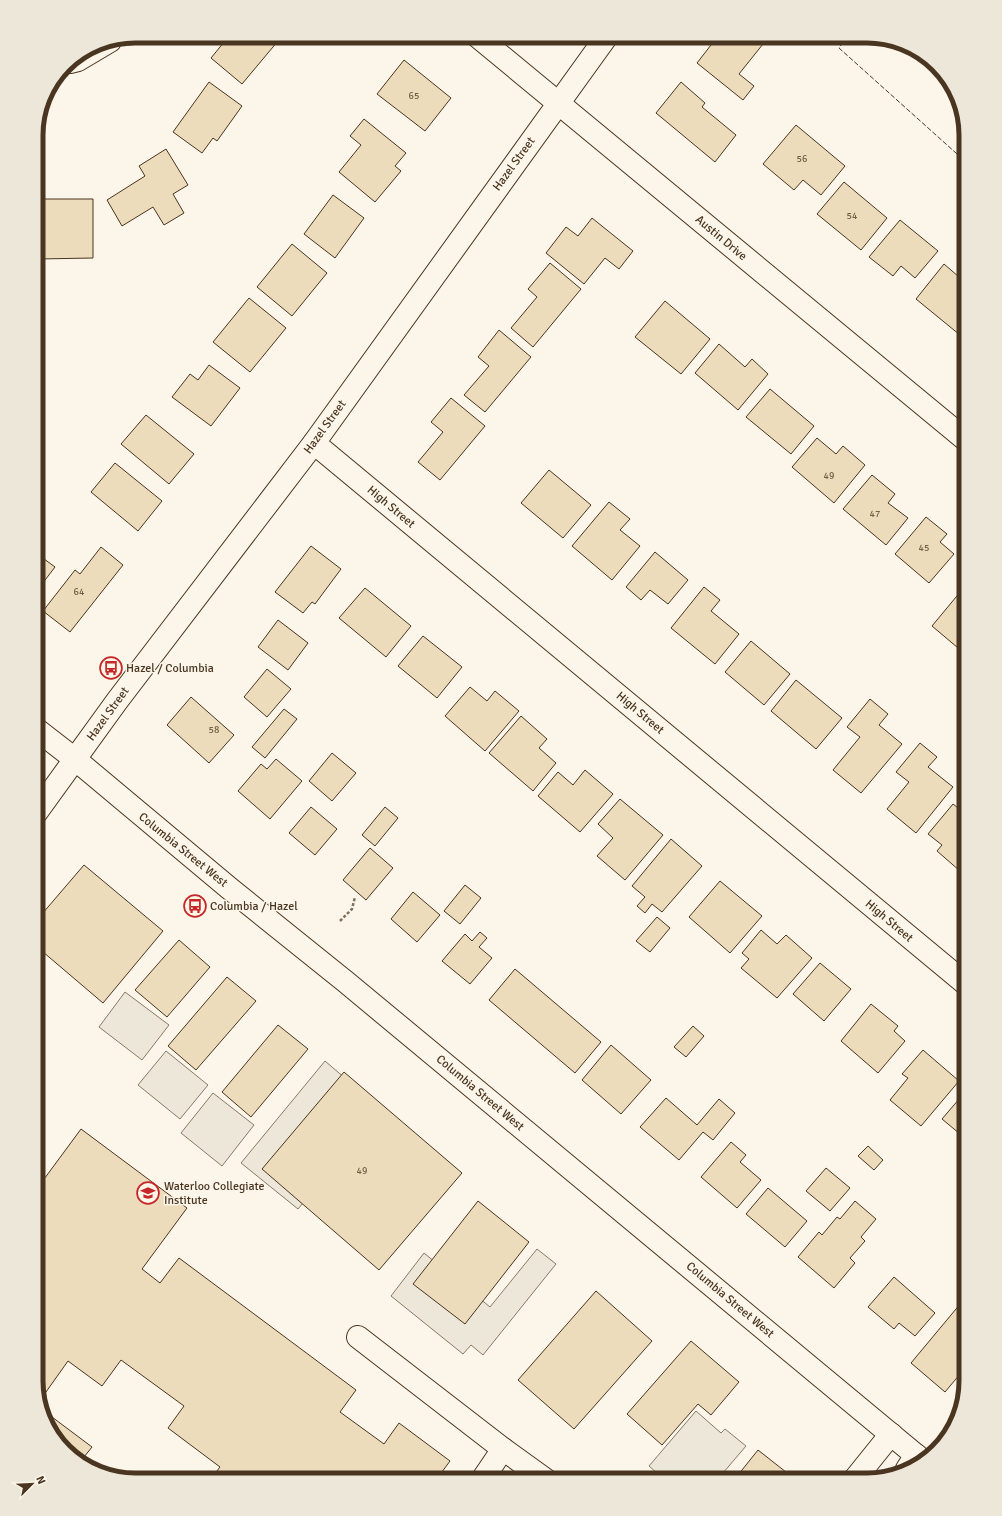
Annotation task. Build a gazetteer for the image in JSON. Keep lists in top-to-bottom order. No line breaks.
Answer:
{"streets":{"street":["Hazel Street","Austin Drive","High Street","Columbia Street West"]},"crossings":[["Hazel Street","Austin Drive"],["Hazel Street","High Street"],["Hazel Street","Columbia Street West"]],"places":{"bus stop":["Hazel / Columbia","Columbia / Hazel"],"school or university":["Waterloo Collegiate Institute"]},"house_numbers":["65","56","54","49","47","45","64","58","49"],"north":"top right"}
